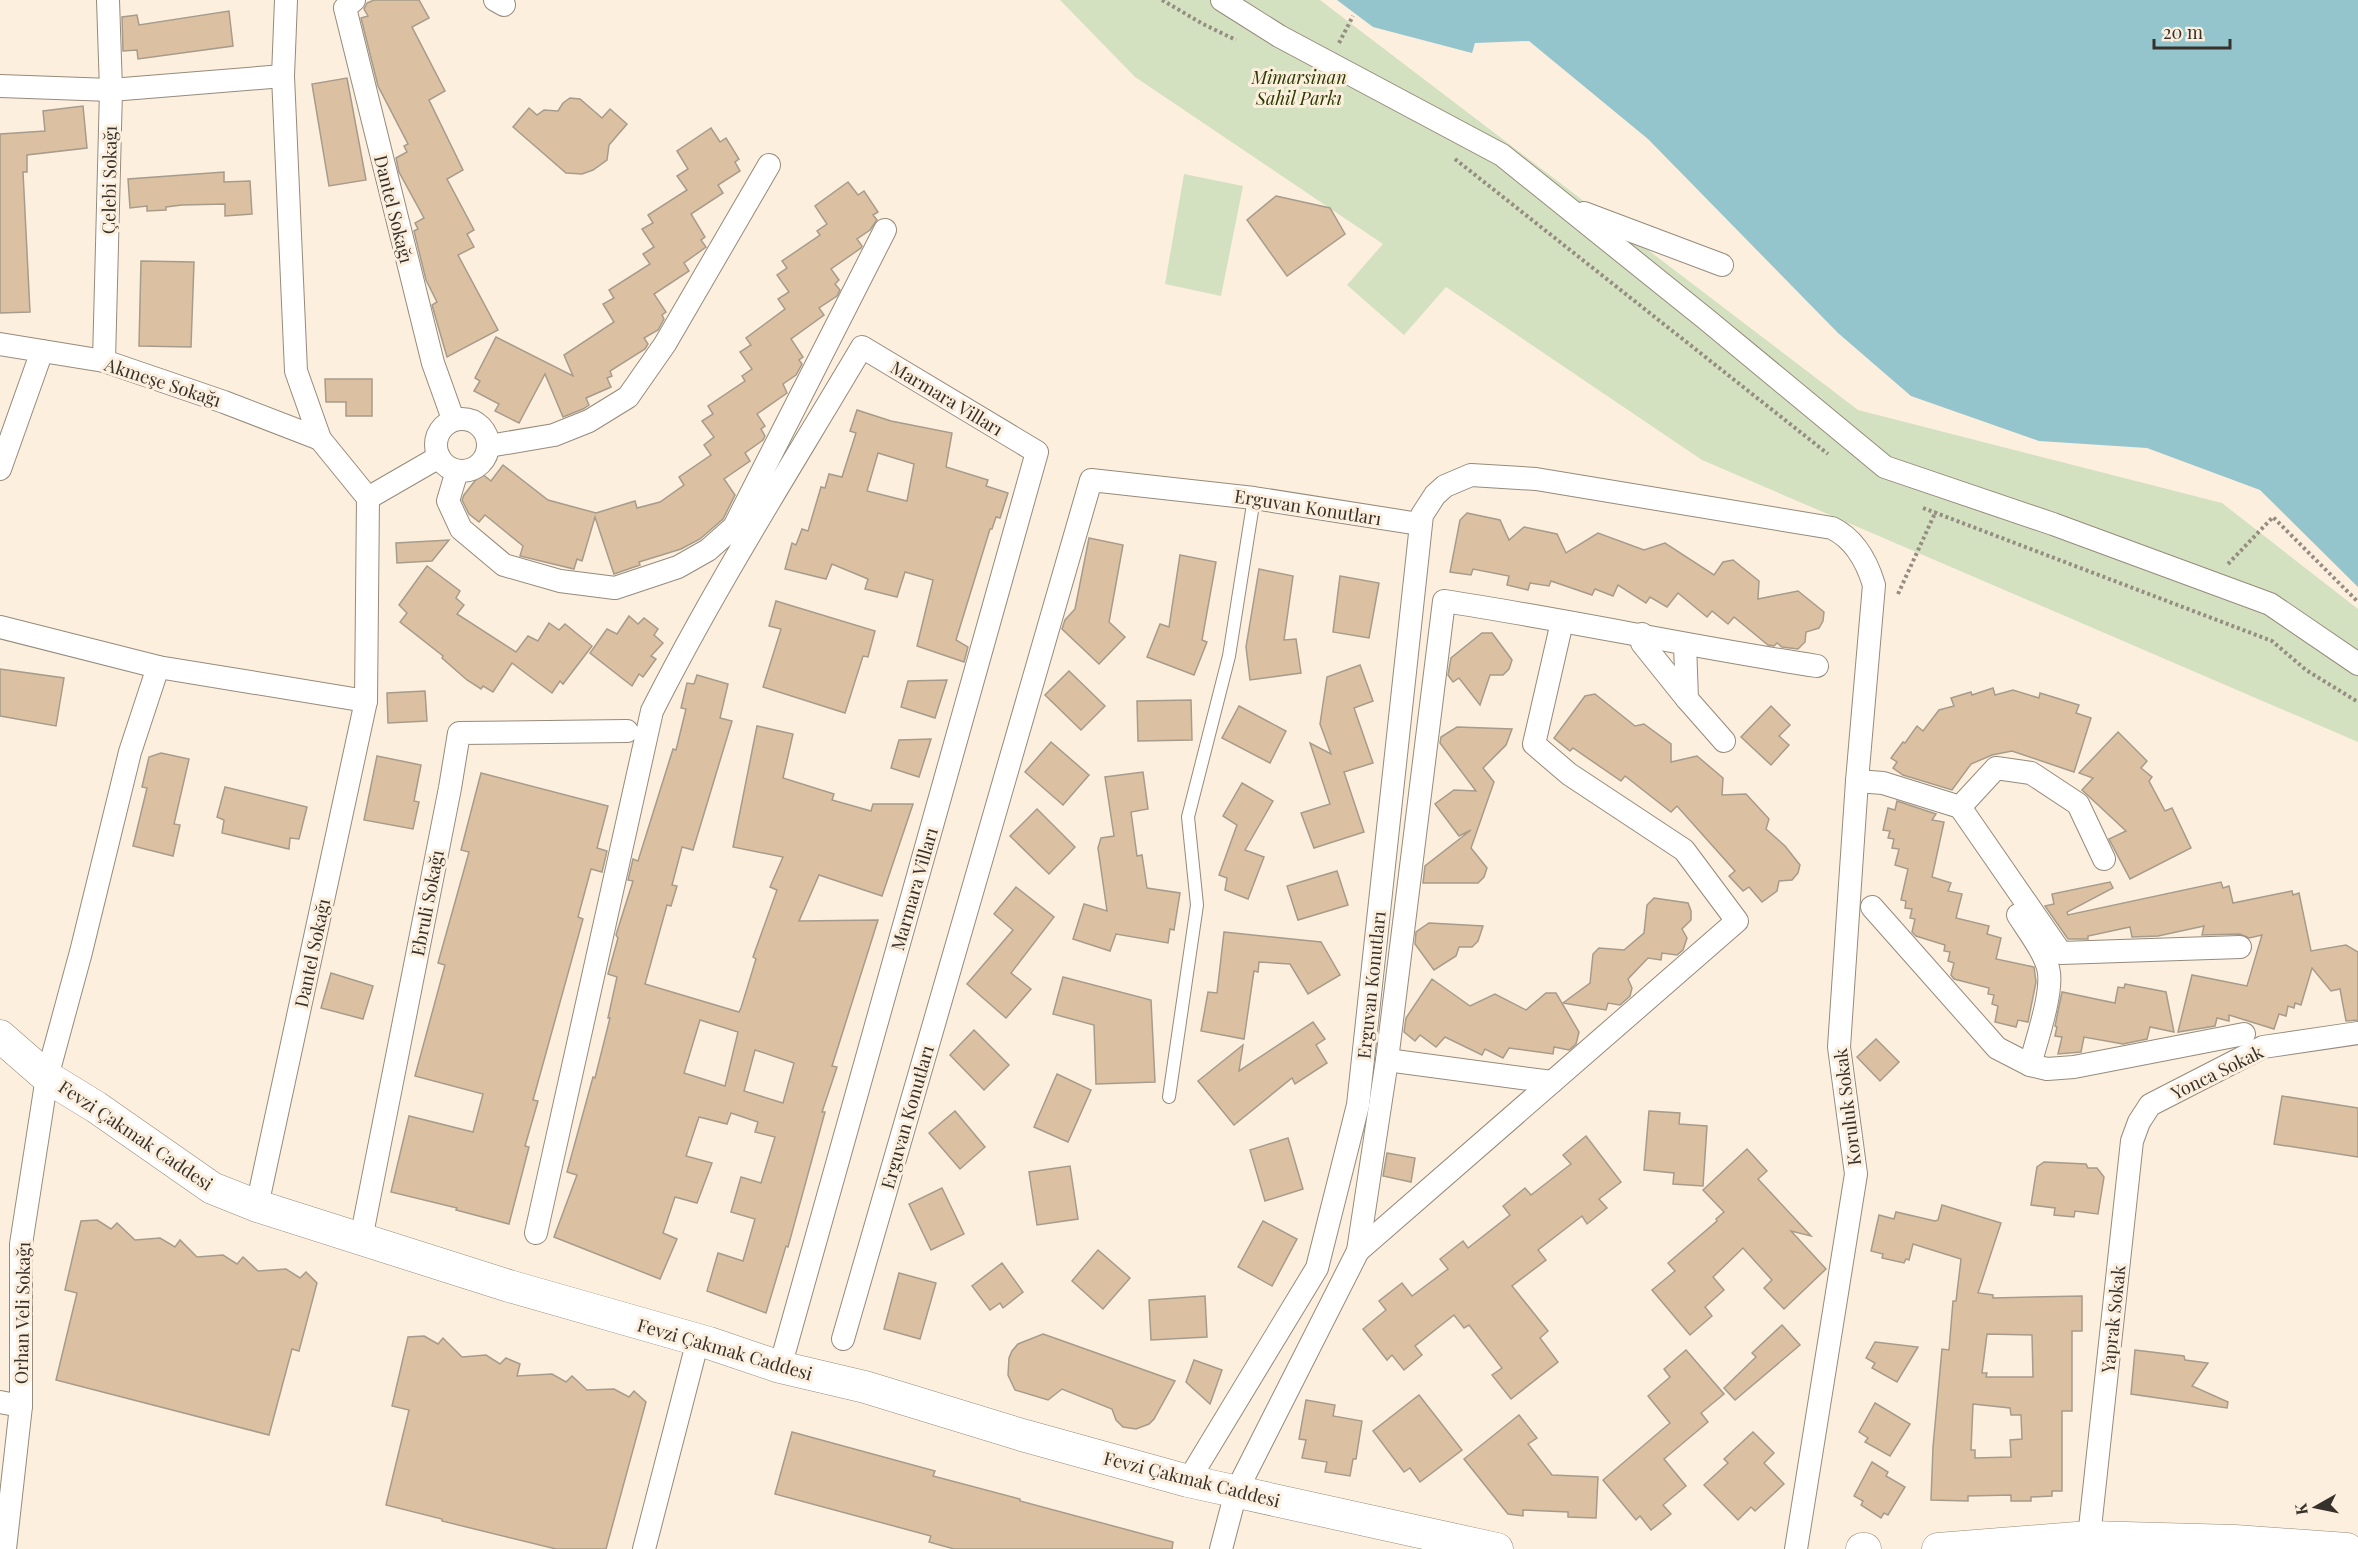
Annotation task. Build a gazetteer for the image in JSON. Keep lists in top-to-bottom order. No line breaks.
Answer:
{"streets":{"street":["Çelebi Sokağı","Dantel Sokağı","Akmeşe Sokağı","Marmara Vilları","Erguvan Konutları","Ebruli Sokağı","Yonca Sokak","Koruluk Sokak","Fevzi Çakmak Caddesi","Orhan Veli Sokağı","Yaprak Sokak"]},"crossings":[["Çelebi Sokağı","Akmeşe Sokağı"],["Dantel Sokağı","Fevzi Çakmak Caddesi"],["Marmara Vilları","Fevzi Çakmak Caddesi"],["Erguvan Konutları","Koruluk Sokak"],["Erguvan Konutları","Fevzi Çakmak Caddesi"],["Ebruli Sokağı","Fevzi Çakmak Caddesi"],["Yonca Sokak","Yaprak Sokak"],["Fevzi Çakmak Caddesi","Orhan Veli Sokağı"]],"parks":["Mimarsinan Sahil Parkı"],"scale_bar":"20 m","north":"left"}
